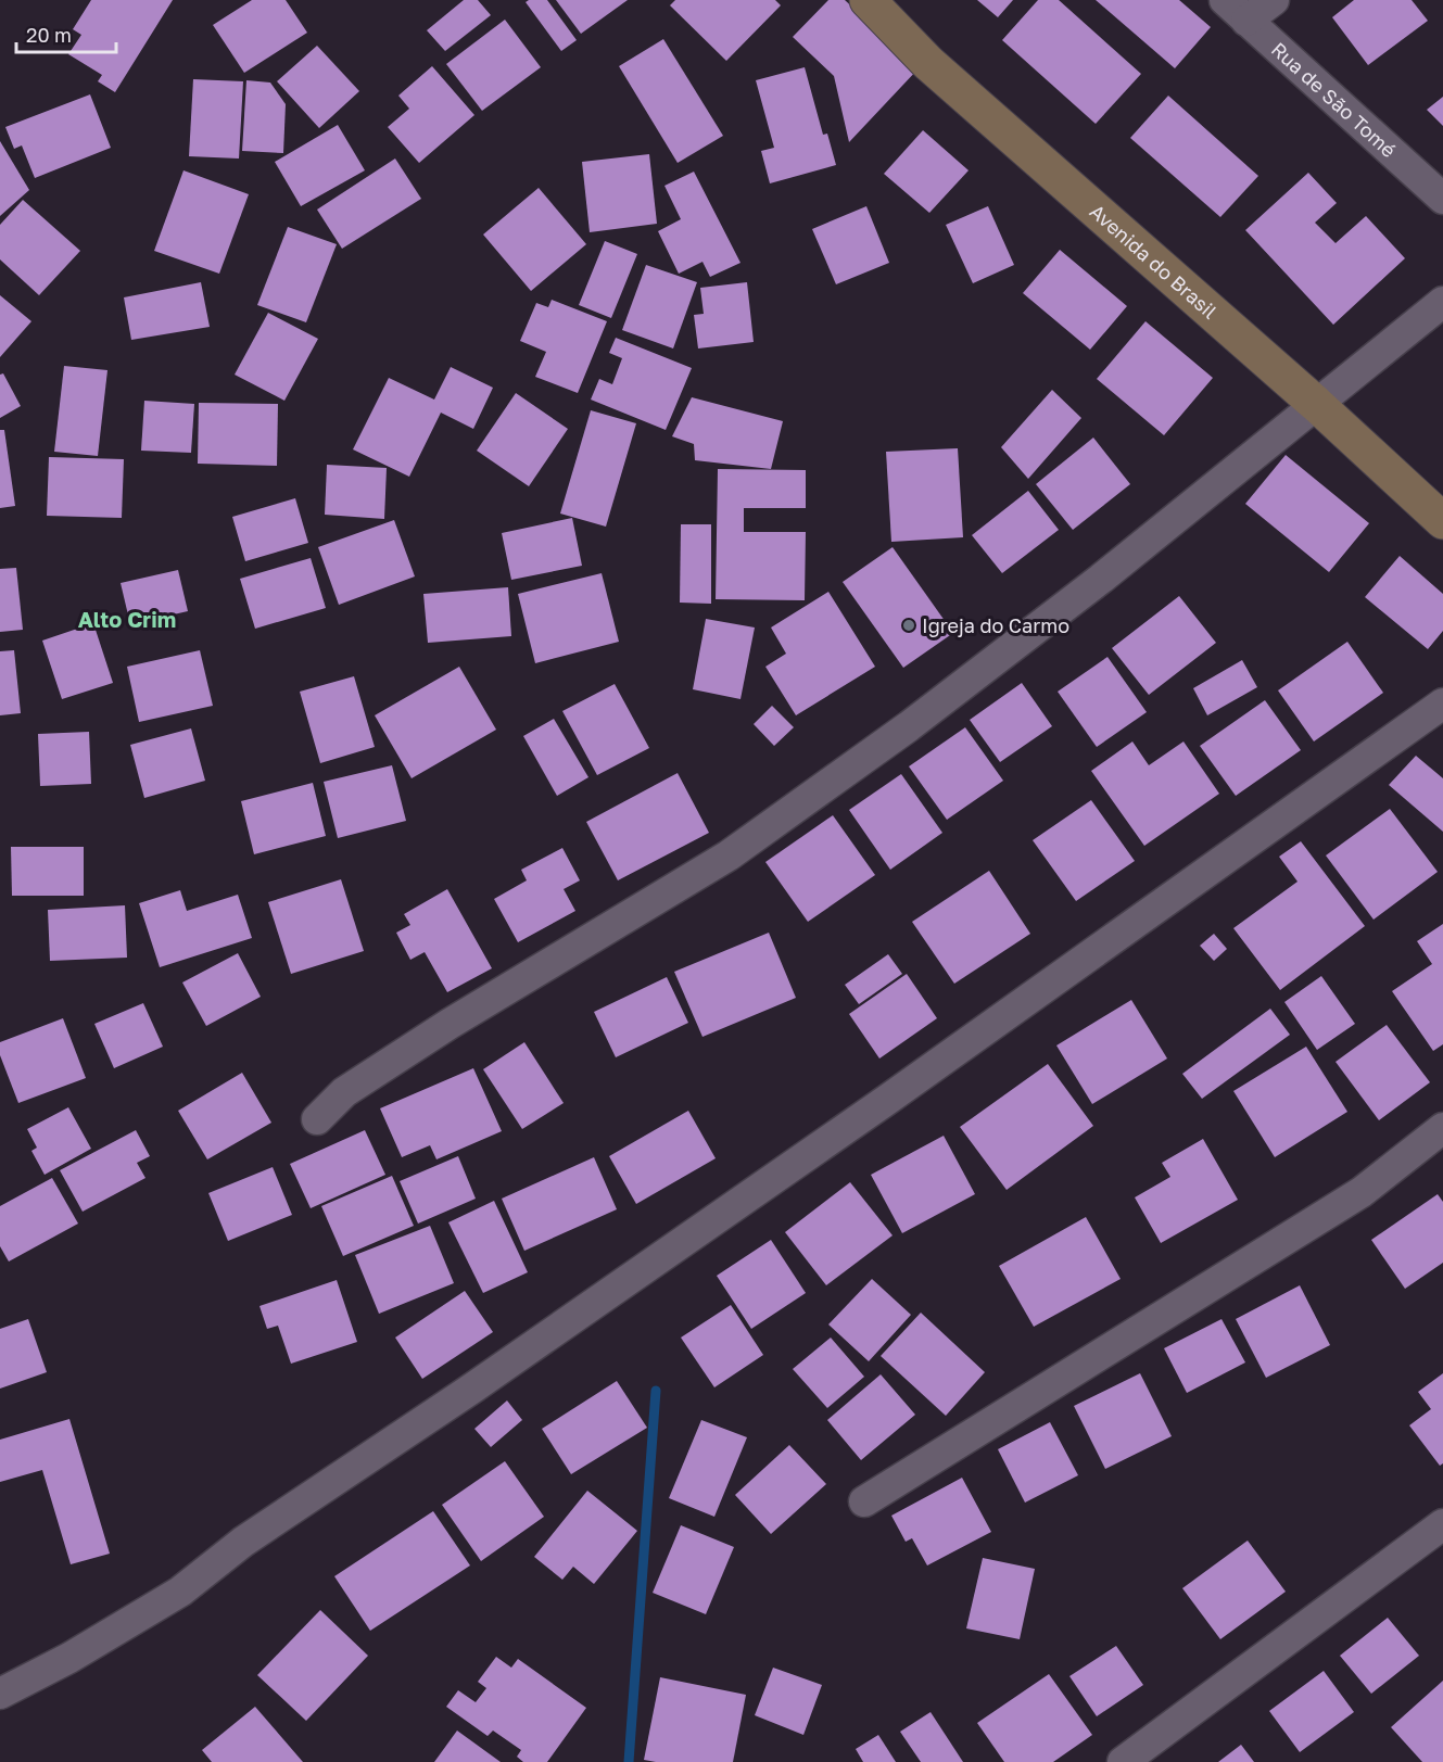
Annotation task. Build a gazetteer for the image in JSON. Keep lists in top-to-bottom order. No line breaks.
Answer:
{"streets":{"street":["Rua de São Tomé","Avenida do Brasil"]},"districts":["Alto Crim"],"places":["Igreja do Carmo"],"scale_bar":"20 m"}
